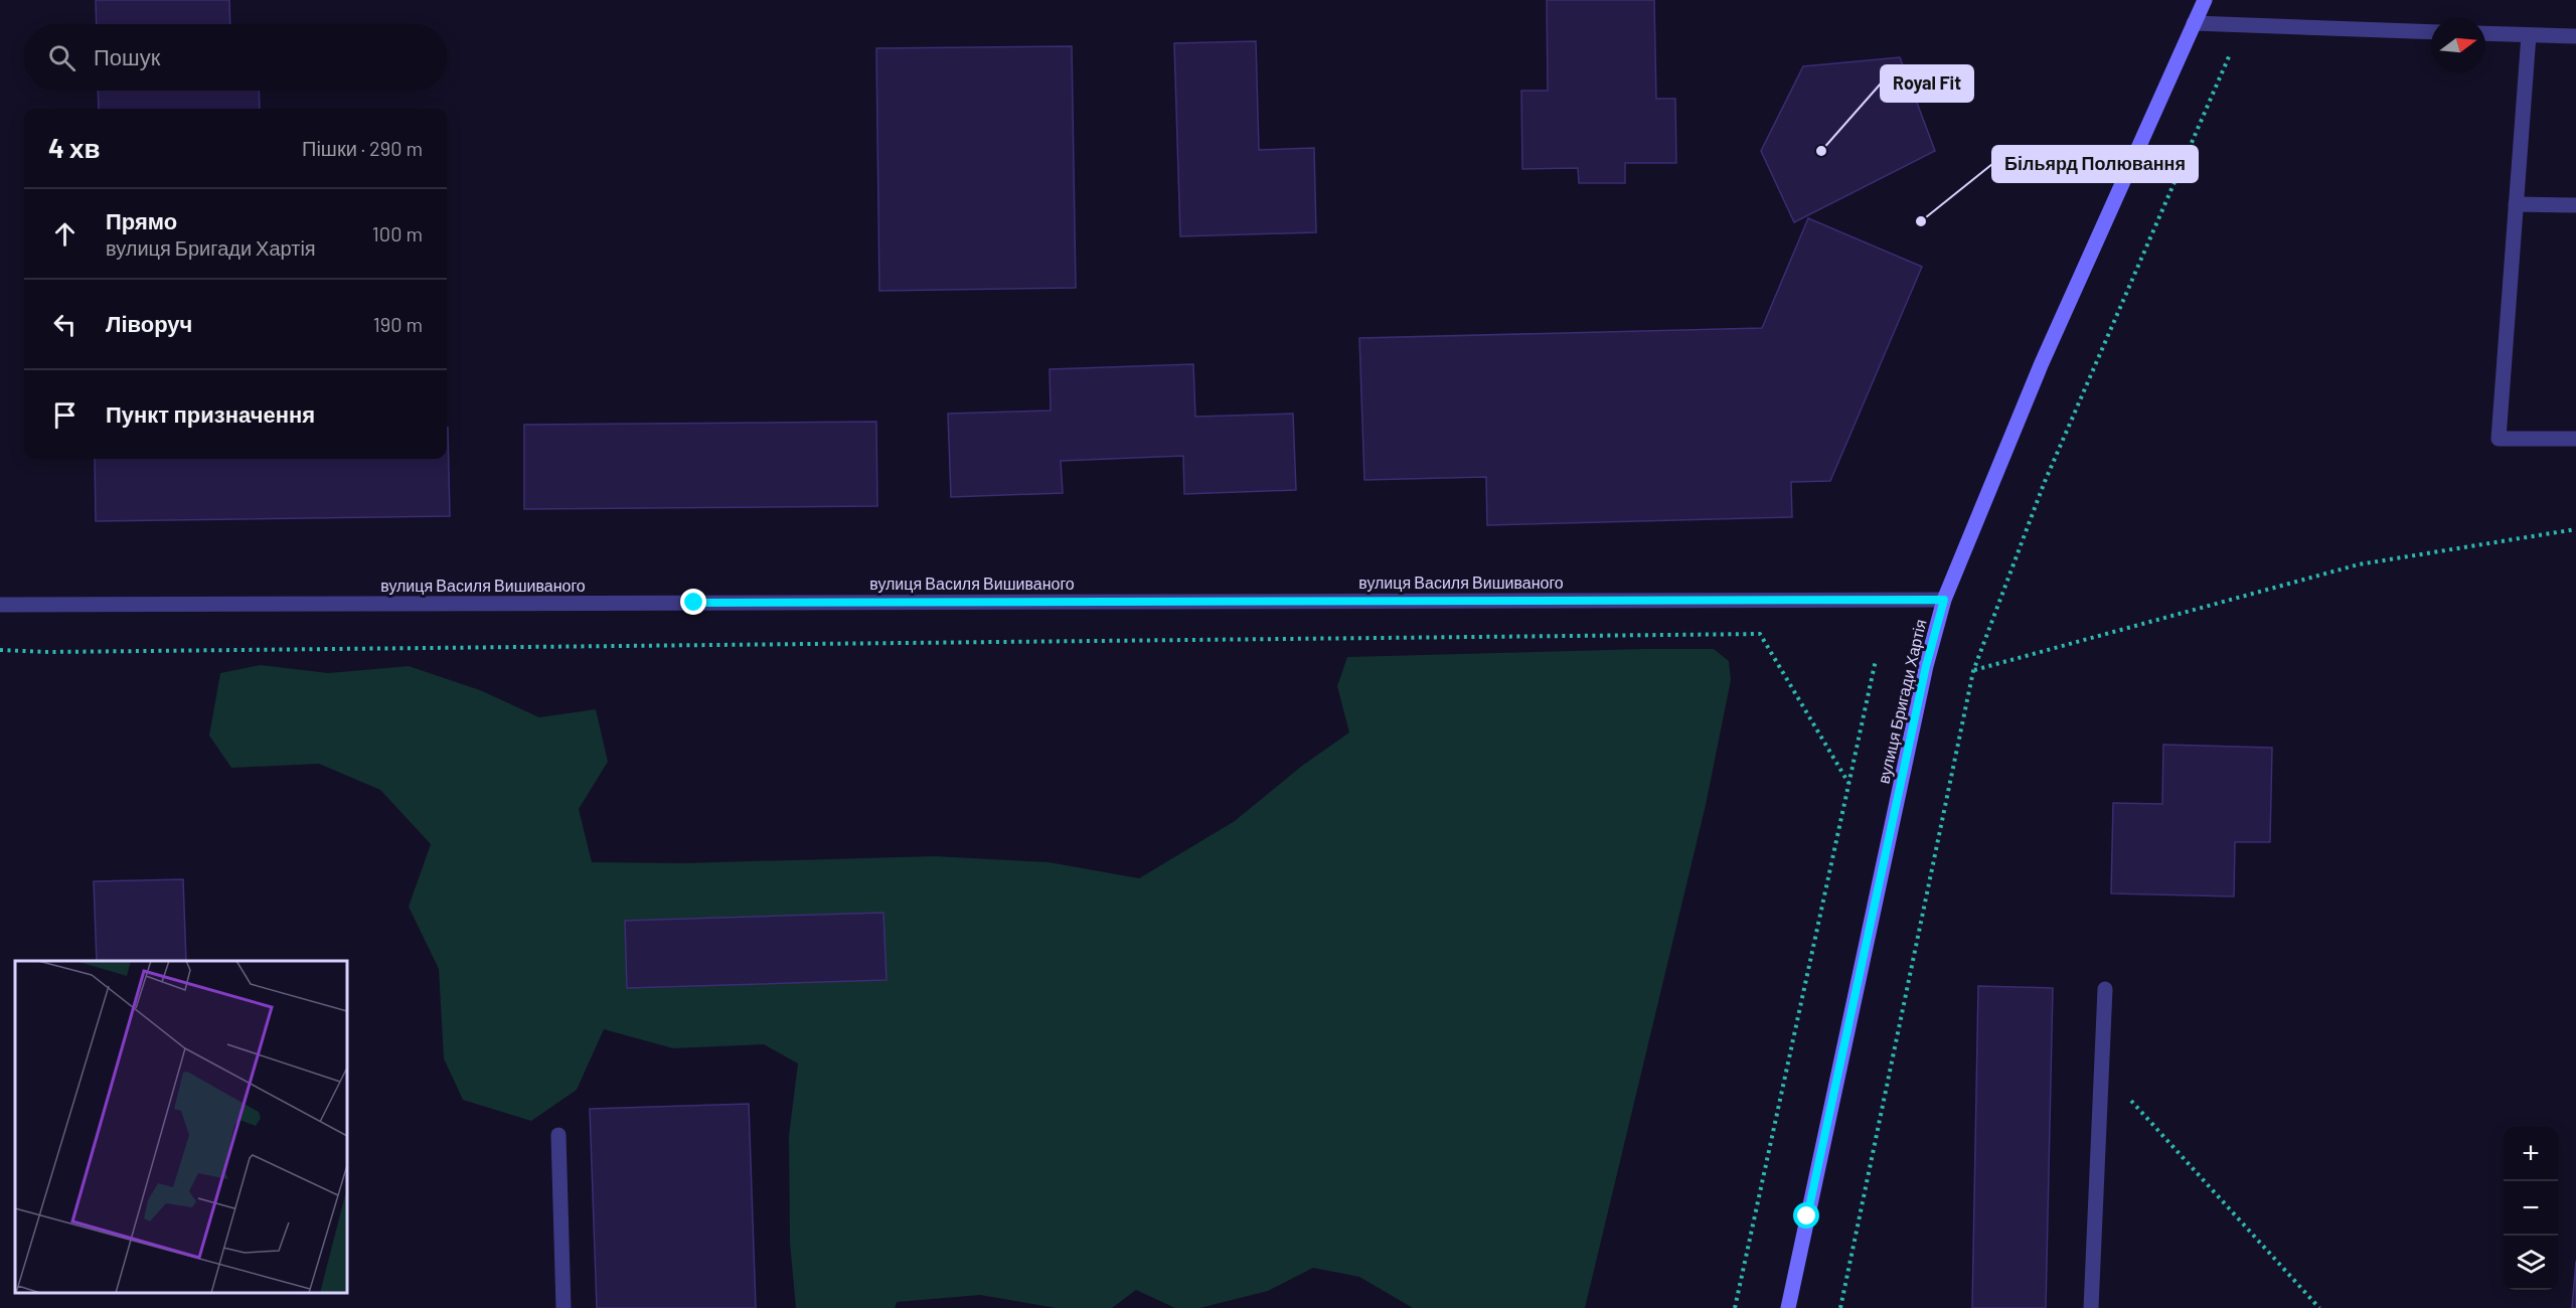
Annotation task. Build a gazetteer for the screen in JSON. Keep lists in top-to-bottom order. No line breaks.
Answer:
{"streets":{"street":["вулиця Василя Вишиваного","вулиця Бригади Хартія"]},"crossings":[["вулиця Василя Вишиваного","вулиця Бригади Хартія"]],"places":["Royal Fit","Більярд Полювання"],"north":"right","page":{"search":"Пошук","heading":["4 хв","Пішки · 290 m"],"list":[["Прямо","вулиця Бригади Хартія","100 m"],["Ліворуч","190 m"],"Пункт призначення"],"map_buttons":["+","−"]}}
